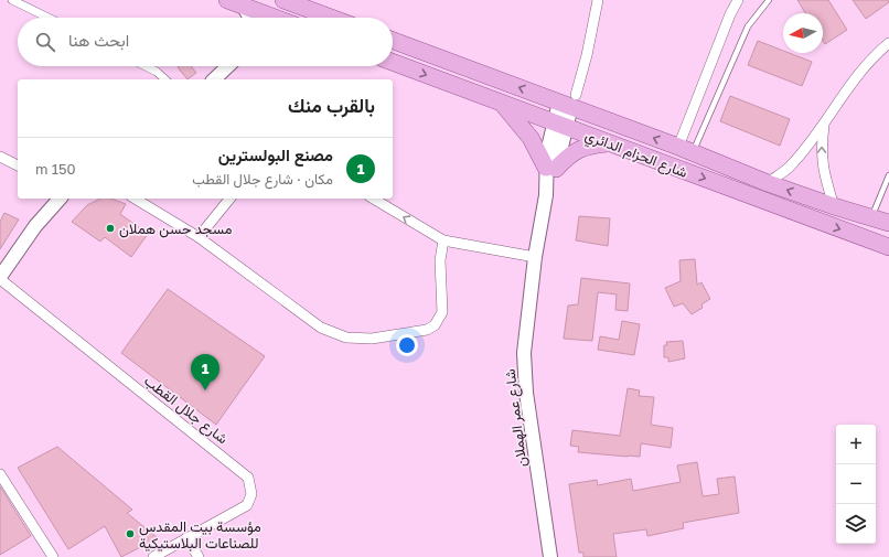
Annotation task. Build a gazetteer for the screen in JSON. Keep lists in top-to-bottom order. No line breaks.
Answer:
{"streets":{"main road":["شارع الحزام الدائري"],"street":["شارع جلال القطب","شارع عمر الهملان"]},"crossings":[["شارع الحزام الدائري","شارع عمر الهملان"]],"places":["مسجد حسن هملان","مؤسسة بيت المقدس للصناعات البلاستيكية"],"north":"left","page":{"search":"ابحث هنا","heading":"بالقرب منك","list":[{"mark":"1","name":"مصنع البولسترين","note":"مكان · شارع جلال القطب","value":"150 m"}],"pins":"1","map_buttons":["+","−"]}}
